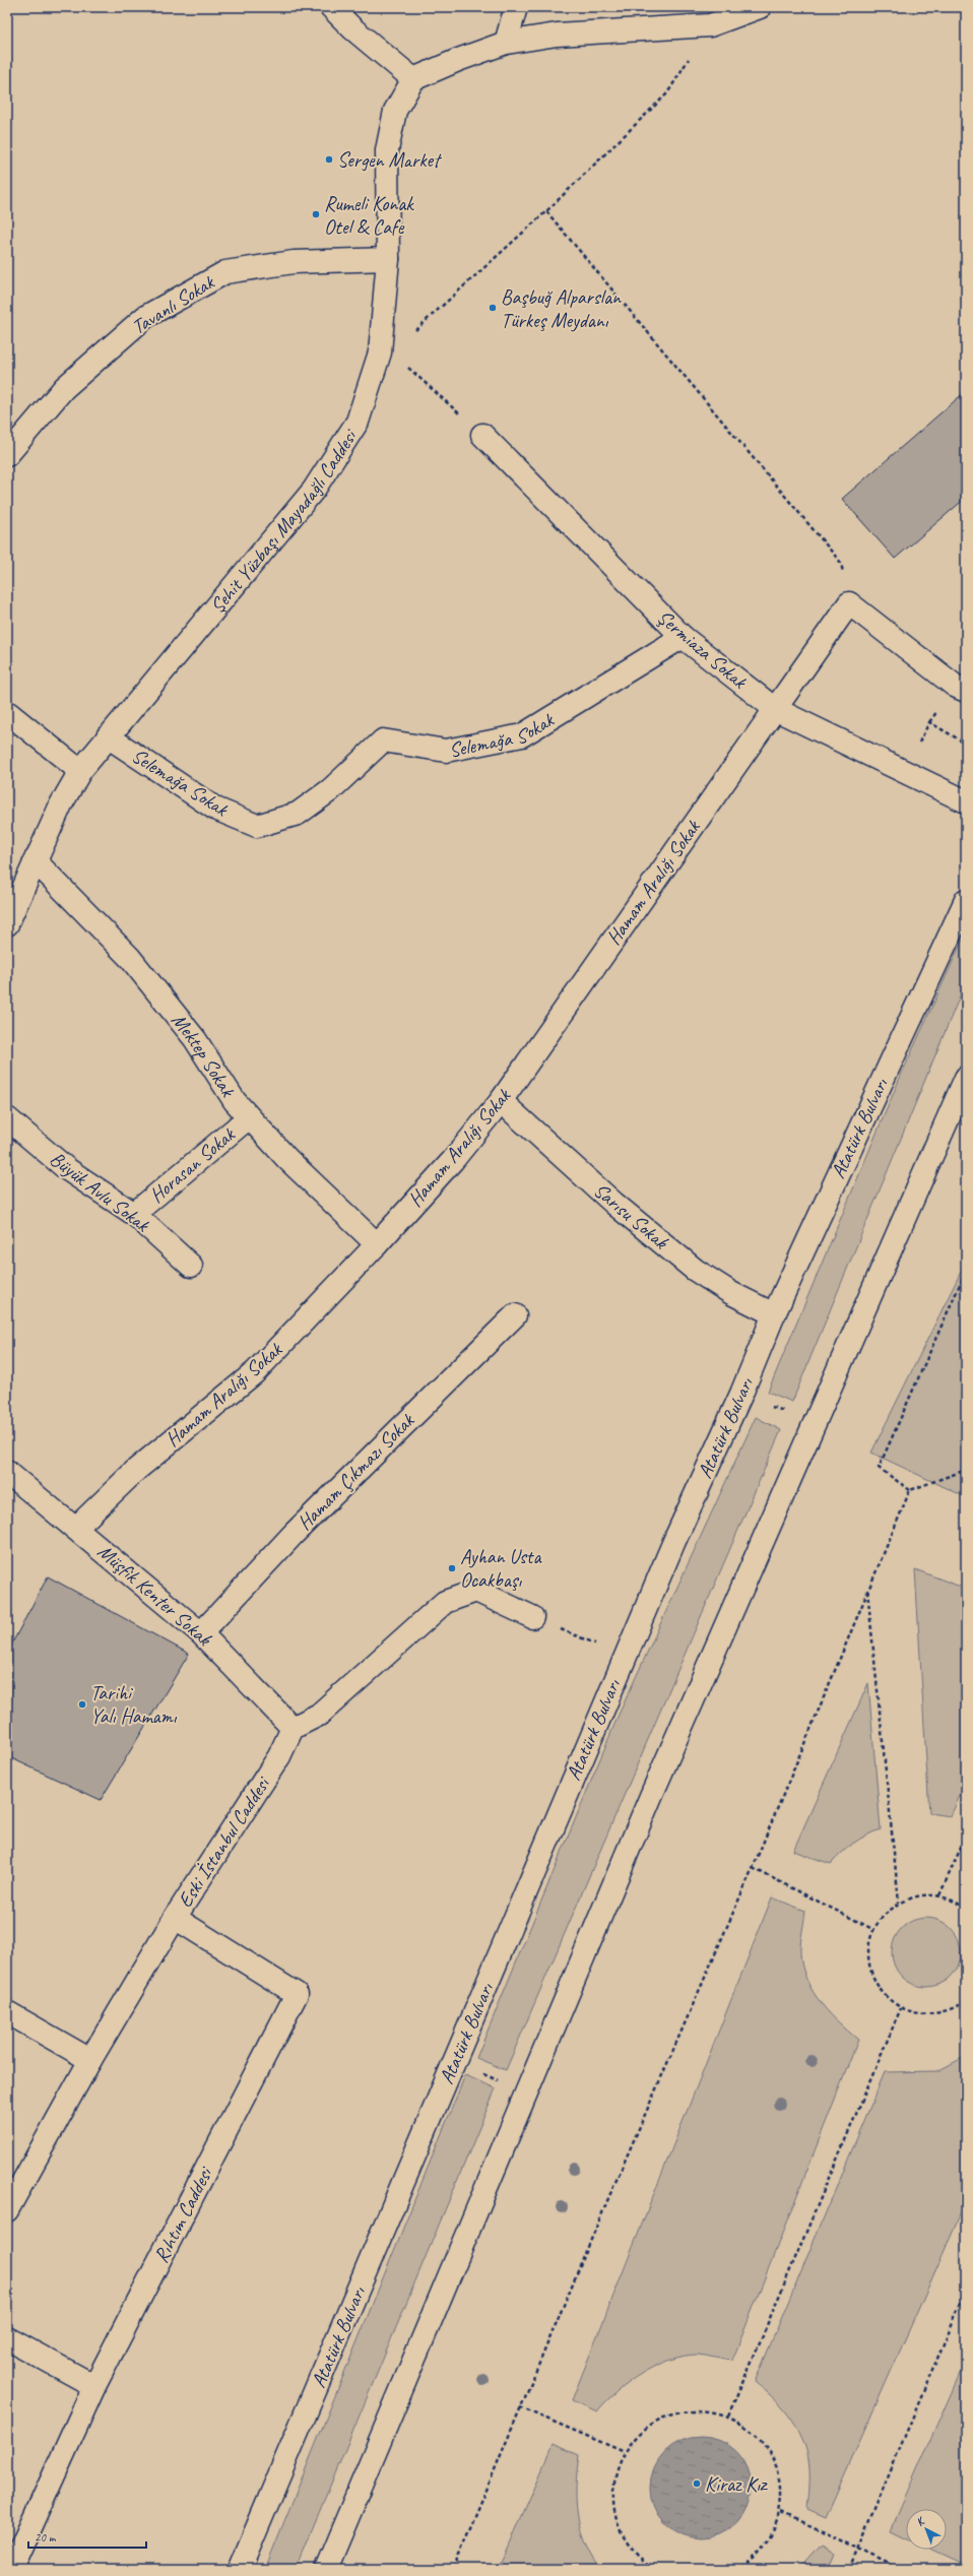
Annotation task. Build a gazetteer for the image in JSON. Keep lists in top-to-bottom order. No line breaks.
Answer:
{"streets":{"street":["Tavanlı Sokak","Şehit Yüzbaşı Mayadağlı Caddesi","Şermiaza Sokak","Selemağa Sokak","Hamam Aralığı Sokak","Mektep Sokak","Atatürk Bulvarı","Horasan Sokak","Büyük Avlu Sokak","Sarısu Sokak","Hamam Çıkmazı Sokak","Müşfik Kenter Sokak","Eski İstanbul Caddesi","Rıhtım Caddesi"]},"crossings":[["Tavanlı Sokak","Şehit Yüzbaşı Mayadağlı Caddesi"],["Şehit Yüzbaşı Mayadağlı Caddesi","Selemağa Sokak"],["Şehit Yüzbaşı Mayadağlı Caddesi","Mektep Sokak"],["Şermiaza Sokak","Selemağa Sokak"],["Şermiaza Sokak","Hamam Aralığı Sokak"],["Hamam Aralığı Sokak","Mektep Sokak"],["Hamam Aralığı Sokak","Sarısu Sokak"],["Hamam Aralığı Sokak","Müşfik Kenter Sokak"],["Mektep Sokak","Horasan Sokak"],["Atatürk Bulvarı","Sarısu Sokak"],["Horasan Sokak","Büyük Avlu Sokak"],["Hamam Çıkmazı Sokak","Müşfik Kenter Sokak"],["Müşfik Kenter Sokak","Eski İstanbul Caddesi"],["Eski İstanbul Caddesi","Rıhtım Caddesi"]],"places":["Sergen Market","Rumeli Konak Otel & Cafe","Başbuğ Alparslan Türkeş Meydanı","Ayhan Usta Ocakbaşı","Tarihi Yalı Hamamı","Kiraz Kız"],"scale_bar":"20 m","north":"top left"}
